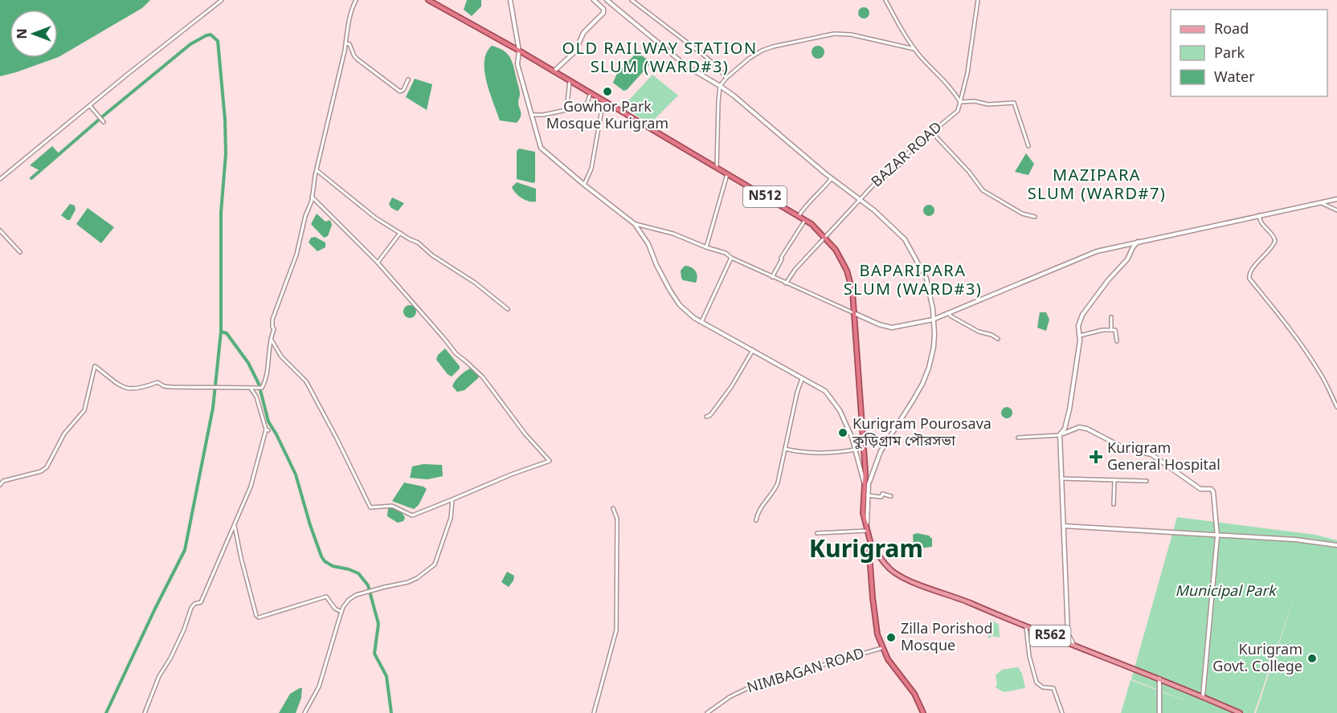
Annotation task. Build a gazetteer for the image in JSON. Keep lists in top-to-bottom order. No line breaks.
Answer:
{"streets":{"highway":["N512"],"main road":["R562"],"street":["BAZAR ROAD","NIMBAGAN ROAD"]},"crossings":[["BAZAR ROAD","N512"],["N512","R562"]],"districts":["OLD RAILWAY STATION SLUM (WARD#3)","MAZIPARA SLUM (WARD#7)","BAPARIPARA SLUM (WARD#3)","Kurigram"],"parks":["Municipal Park"],"places":{"other":["Gowhor Park Mosque Kurigram","Kurigram Pourosava কুড়িগ্রাম পৌরসভা","Zilla Porishod Mosque","Kurigram Govt. College"],"health":["Kurigram General Hospital"]},"legend":["Road","Park","Water"],"north":"left"}
